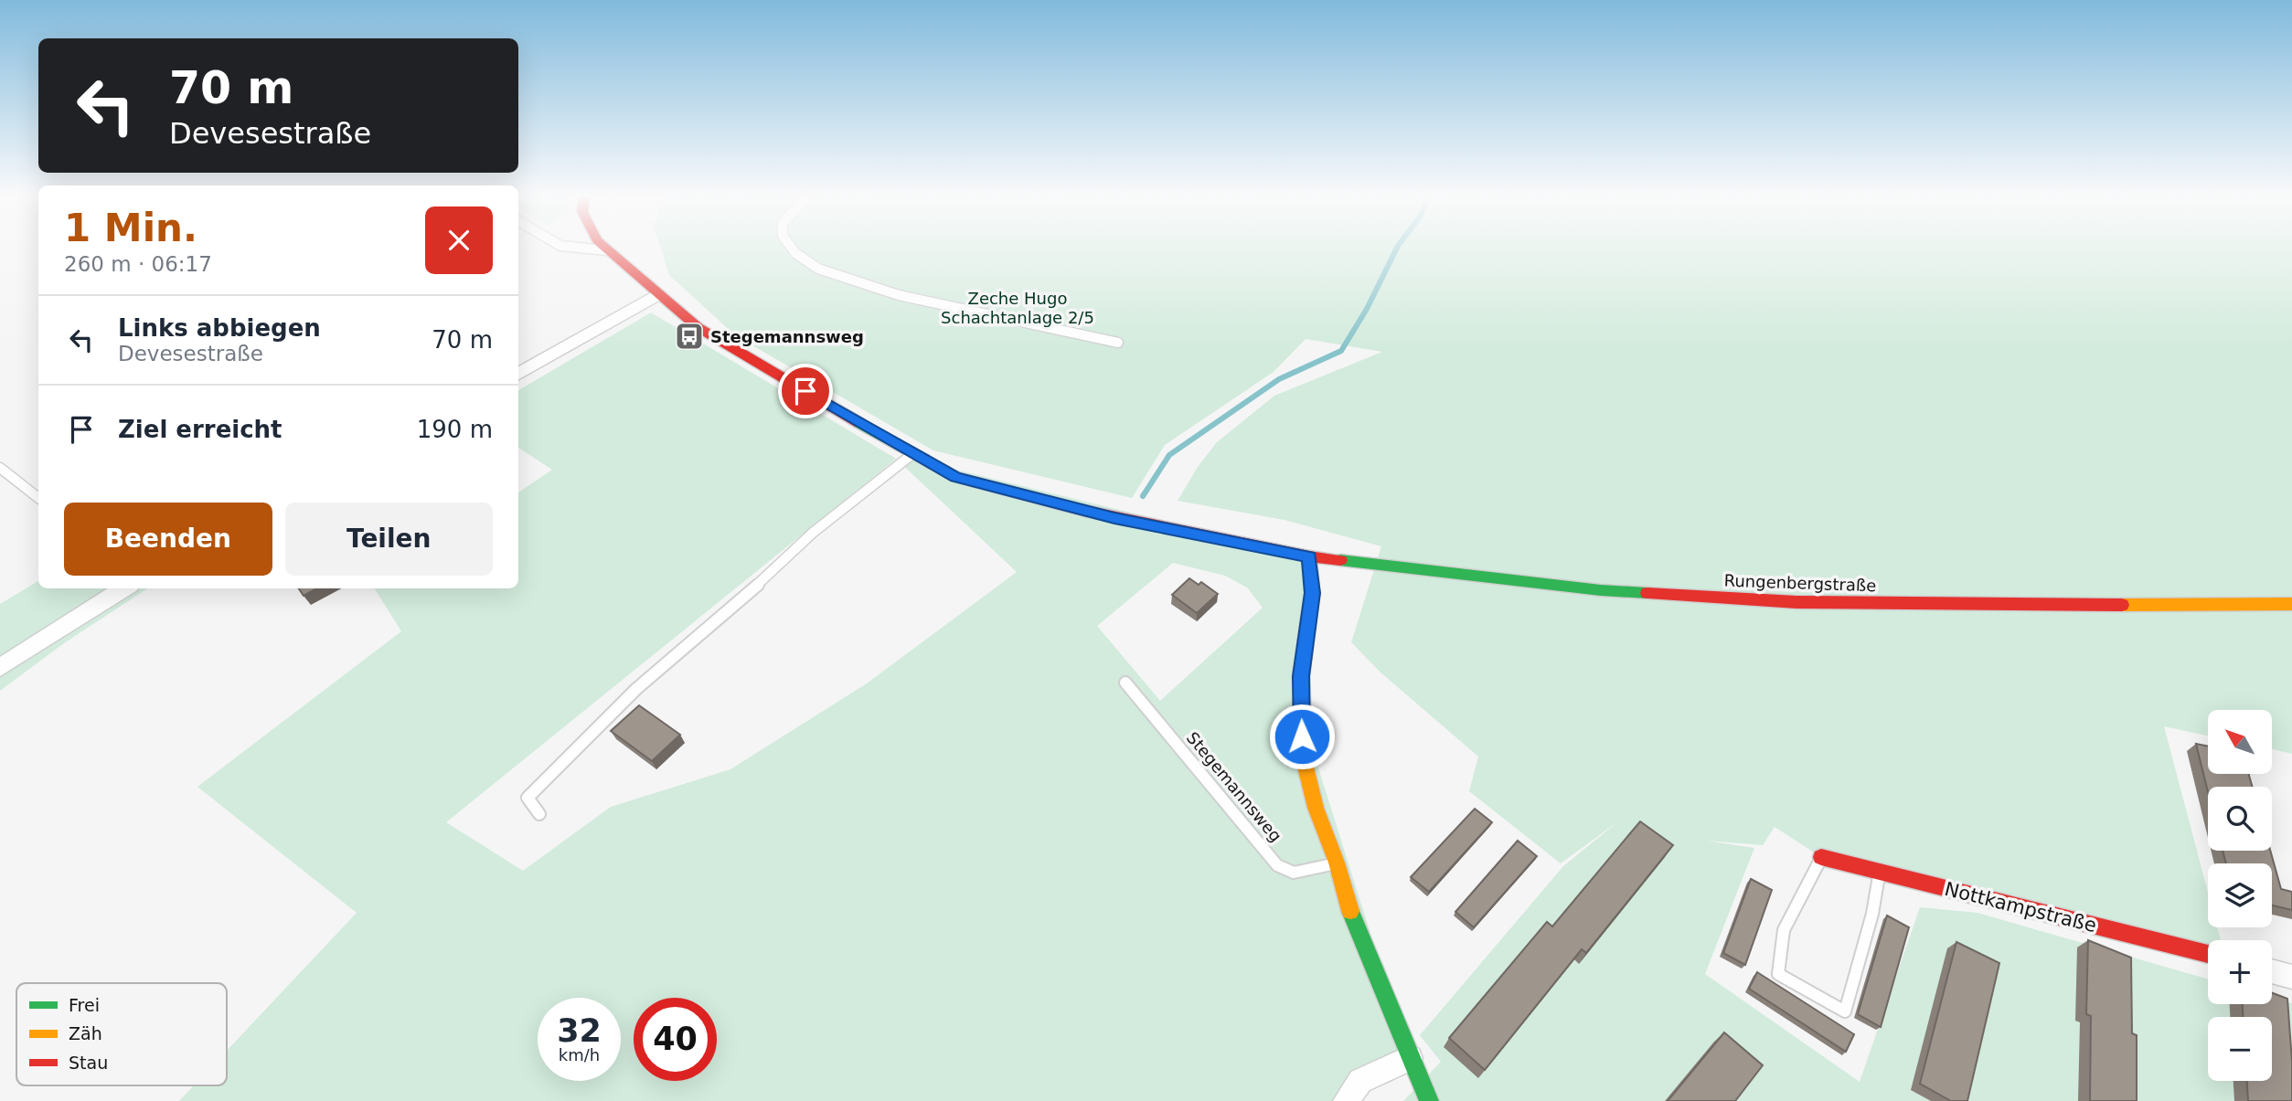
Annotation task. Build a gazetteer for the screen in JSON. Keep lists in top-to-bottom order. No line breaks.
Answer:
{"streets":{"street":["Rungenbergstraße","Nottkampstraße"],"lane":["Stegemannsweg"]},"parks":["Zeche Hugo Schachtanlage 2/5"],"places":{"bus stop":["Stegemannsweg"]},"legend":["Frei","Zäh","Stau"],"north":"top left","page":{"turn":["70 m","Devesestraße"],"heading":["1 Min.","260 m · 06:17"],"list":[{"name":"Links abbiegen","note":"Devesestraße","value":"70 m"},{"name":"Ziel erreicht","value":"190 m"}],"buttons":["Beenden","Teilen"],"map_buttons":["+","−"],"speed":"32 km/h","limit":"40"}}
